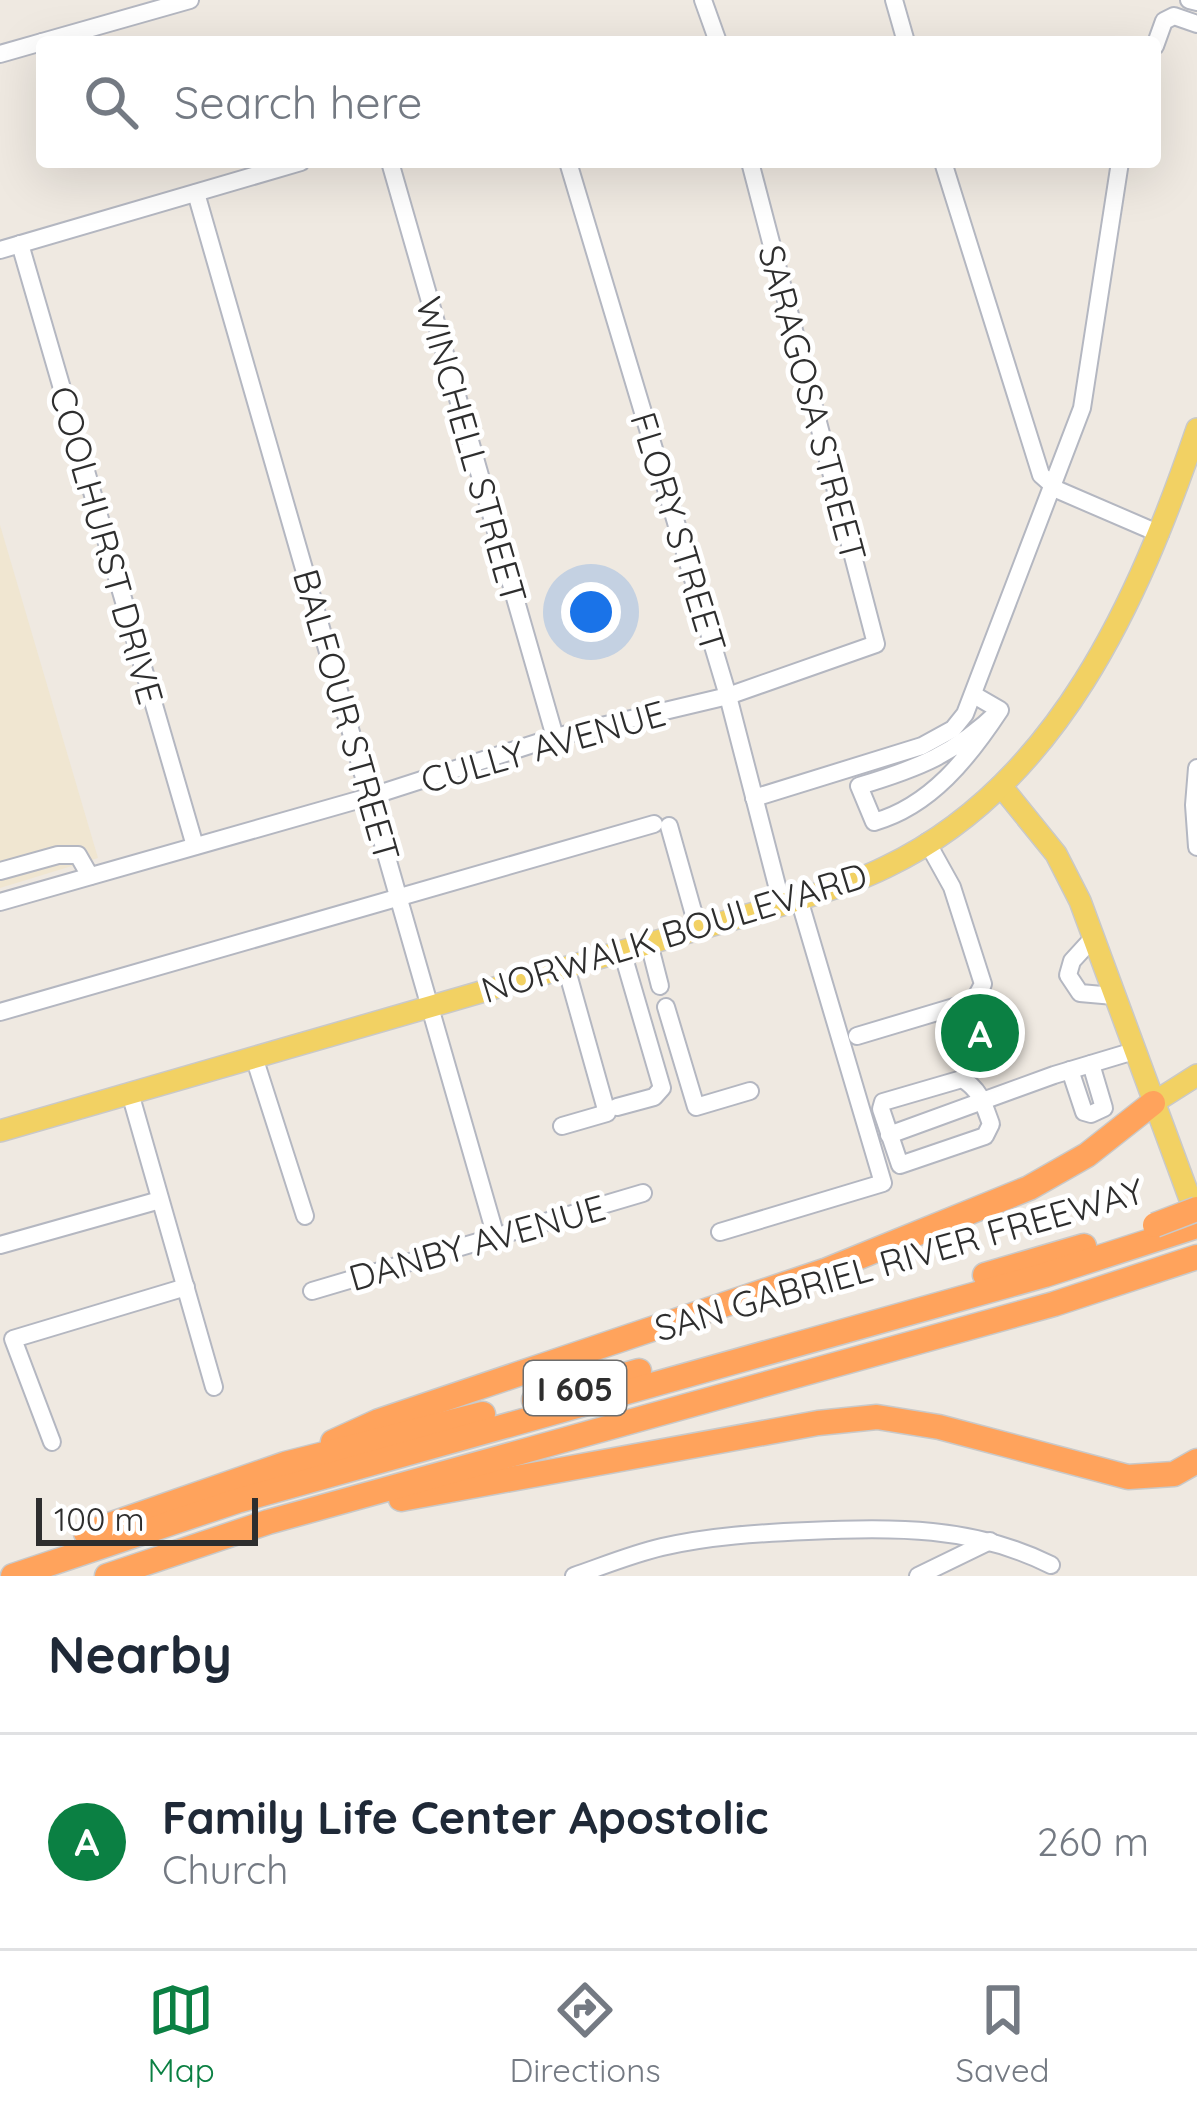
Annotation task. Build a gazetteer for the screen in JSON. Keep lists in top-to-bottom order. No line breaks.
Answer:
{"streets":{"highway":["SAN GABRIEL RIVER FREEWAY","I 605"],"main road":["NORWALK BOULEVARD"],"street":["SARAGOSA STREET","WINCHELL STREET","FLORY STREET","COOLHURST DRIVE","BALFOUR STREET","CULLY AVENUE","DANBY AVENUE"]},"crossings":[["SARAGOSA STREET","CULLY AVENUE"],["WINCHELL STREET","CULLY AVENUE"],["FLORY STREET","CULLY AVENUE"],["FLORY STREET","NORWALK BOULEVARD"],["COOLHURST DRIVE","CULLY AVENUE"],["BALFOUR STREET","CULLY AVENUE"],["BALFOUR STREET","NORWALK BOULEVARD"],["BALFOUR STREET","DANBY AVENUE"]],"scale_bar":"100 m","page":{"search":"Search here","pins":"A","scale":"100 m","heading":"Nearby","list":[{"mark":"A","name":"Family Life Center Apostolic","note":"Church","value":"260 m"}],"nav":["Map","Directions","Saved"]}}
